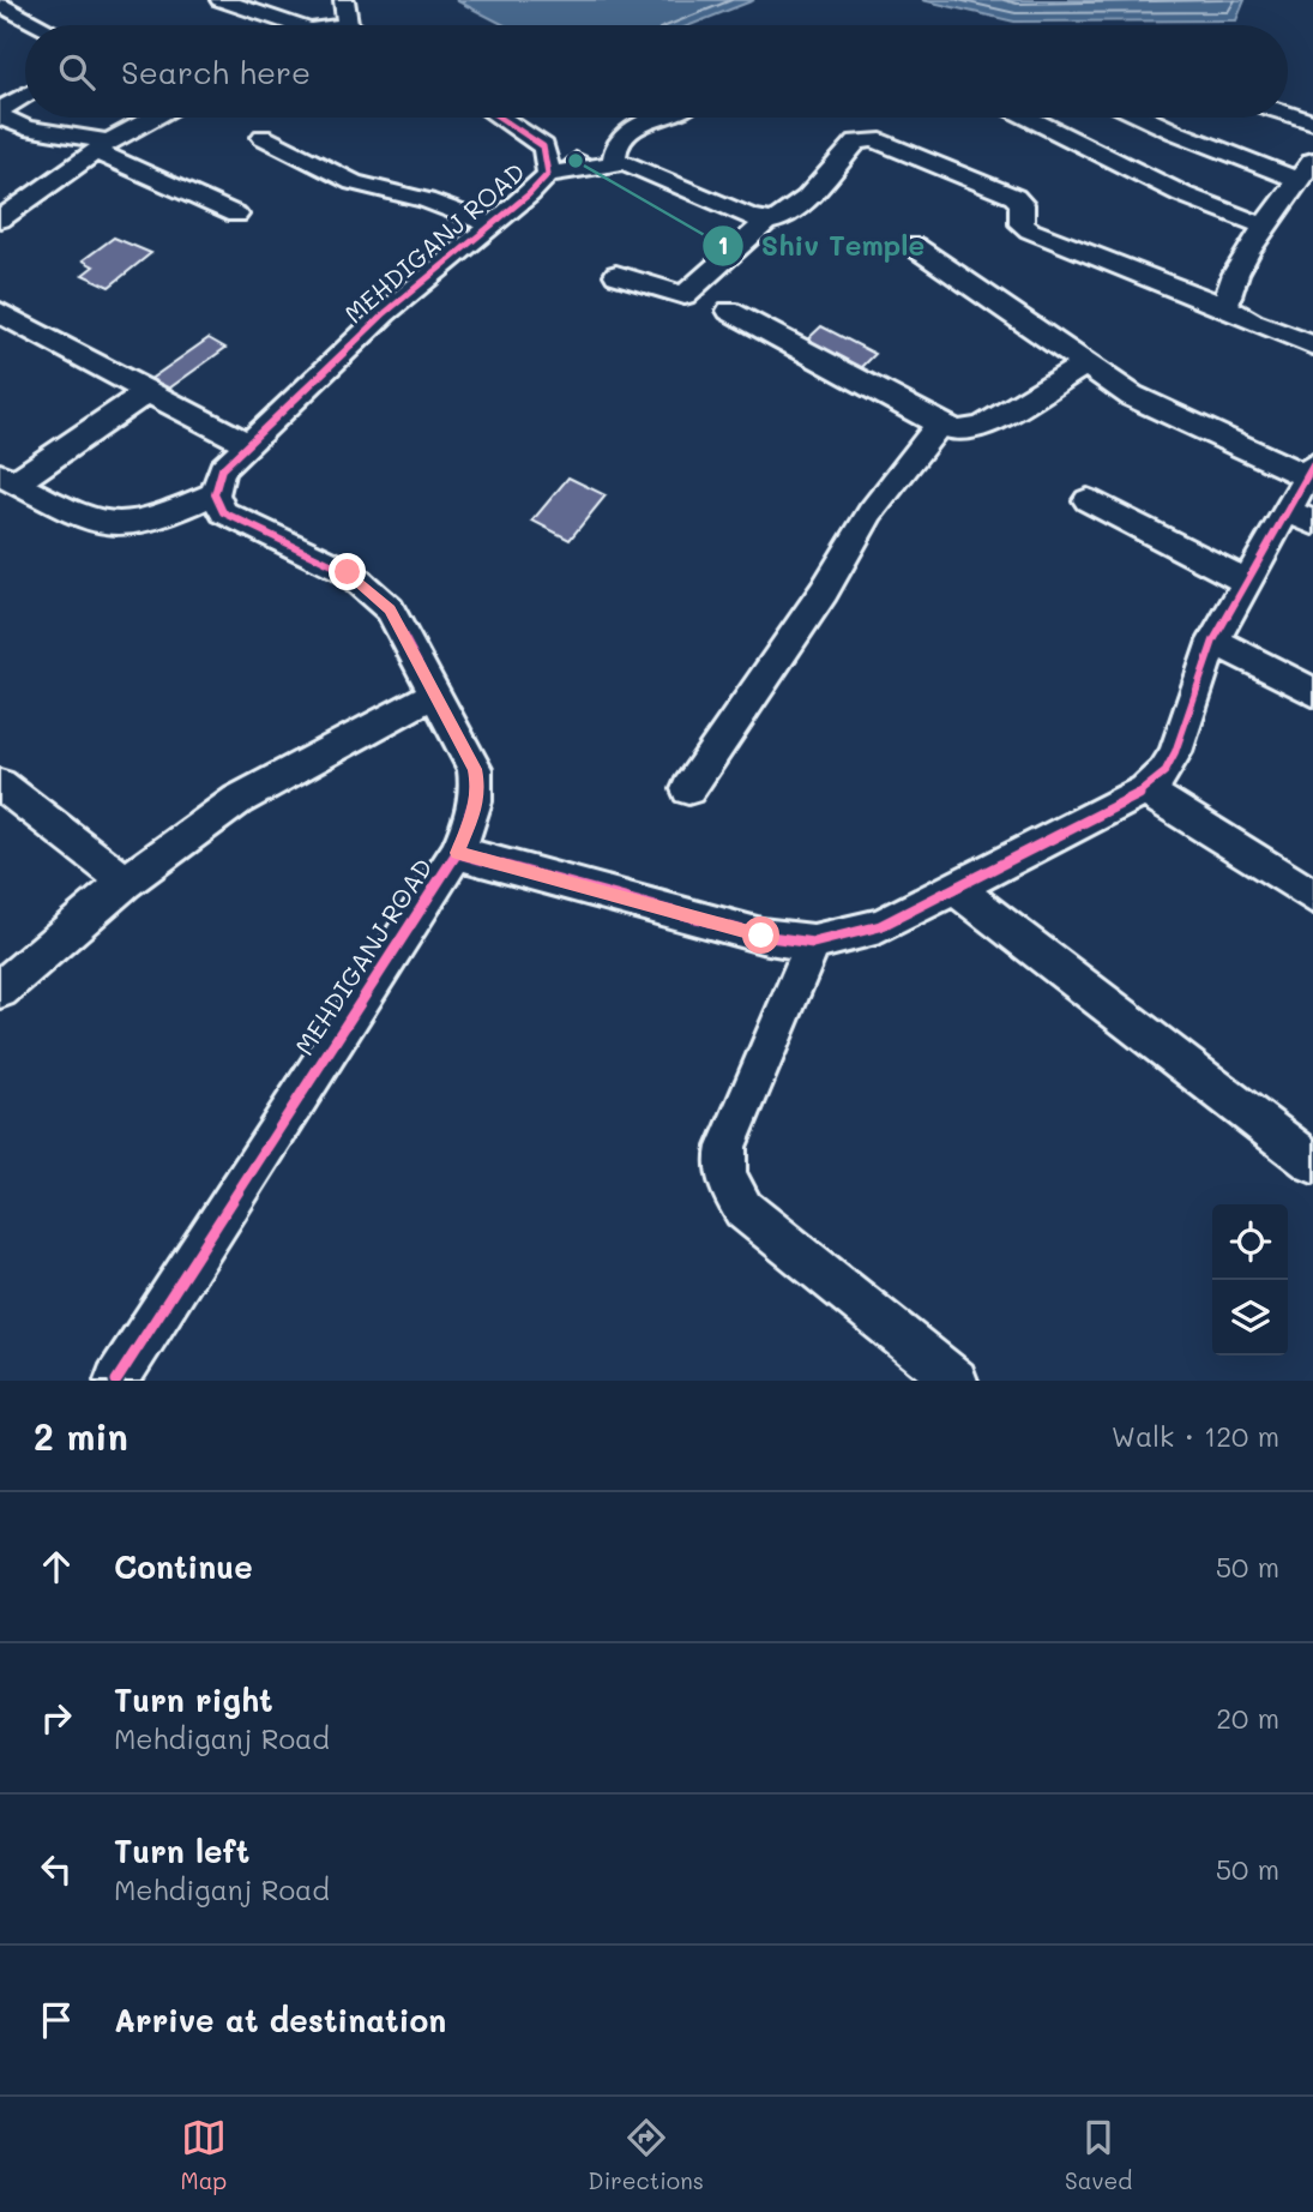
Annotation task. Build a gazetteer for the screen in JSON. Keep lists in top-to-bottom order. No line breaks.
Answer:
{"streets":{"street":["MEHDIGANJ ROAD"]},"places":["Shiv Temple"],"page":{"search":"Search here","heading":["2 min","Walk · 120 m"],"list":[["Continue","50 m"],["Turn right","Mehdiganj Road","20 m"],["Turn left","Mehdiganj Road","50 m"],"Arrive at destination"],"nav":["Map","Directions","Saved"]}}
